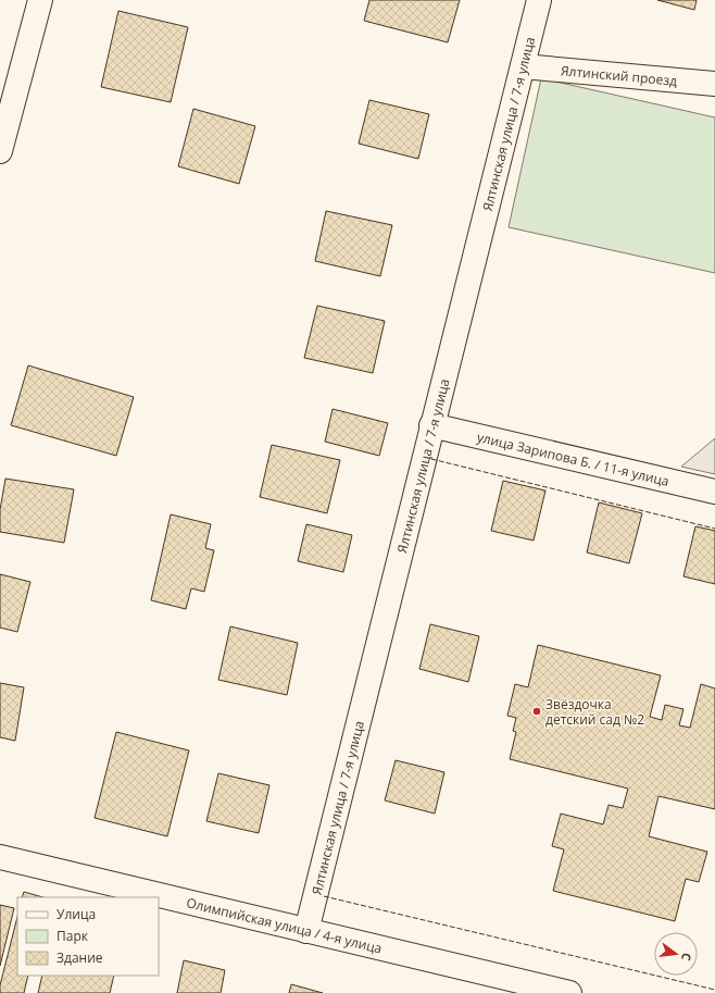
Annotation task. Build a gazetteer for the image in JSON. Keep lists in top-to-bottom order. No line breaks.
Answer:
{"streets":{"street":["Ялтинский проезд","Ялтинская улица / 7-я улица","улица Зарипова Б. / 11-я улица","Олимпийская улица / 4-я улица"]},"crossings":[["Ялтинский проезд","Ялтинская улица / 7-я улица"],["Ялтинская улица / 7-я улица","улица Зарипова Б. / 11-я улица"],["Ялтинская улица / 7-я улица","Олимпийская улица / 4-я улица"]],"places":["Звёздочка детский сад №2"],"legend":["Улица","Парк","Здание"],"north":"right"}
